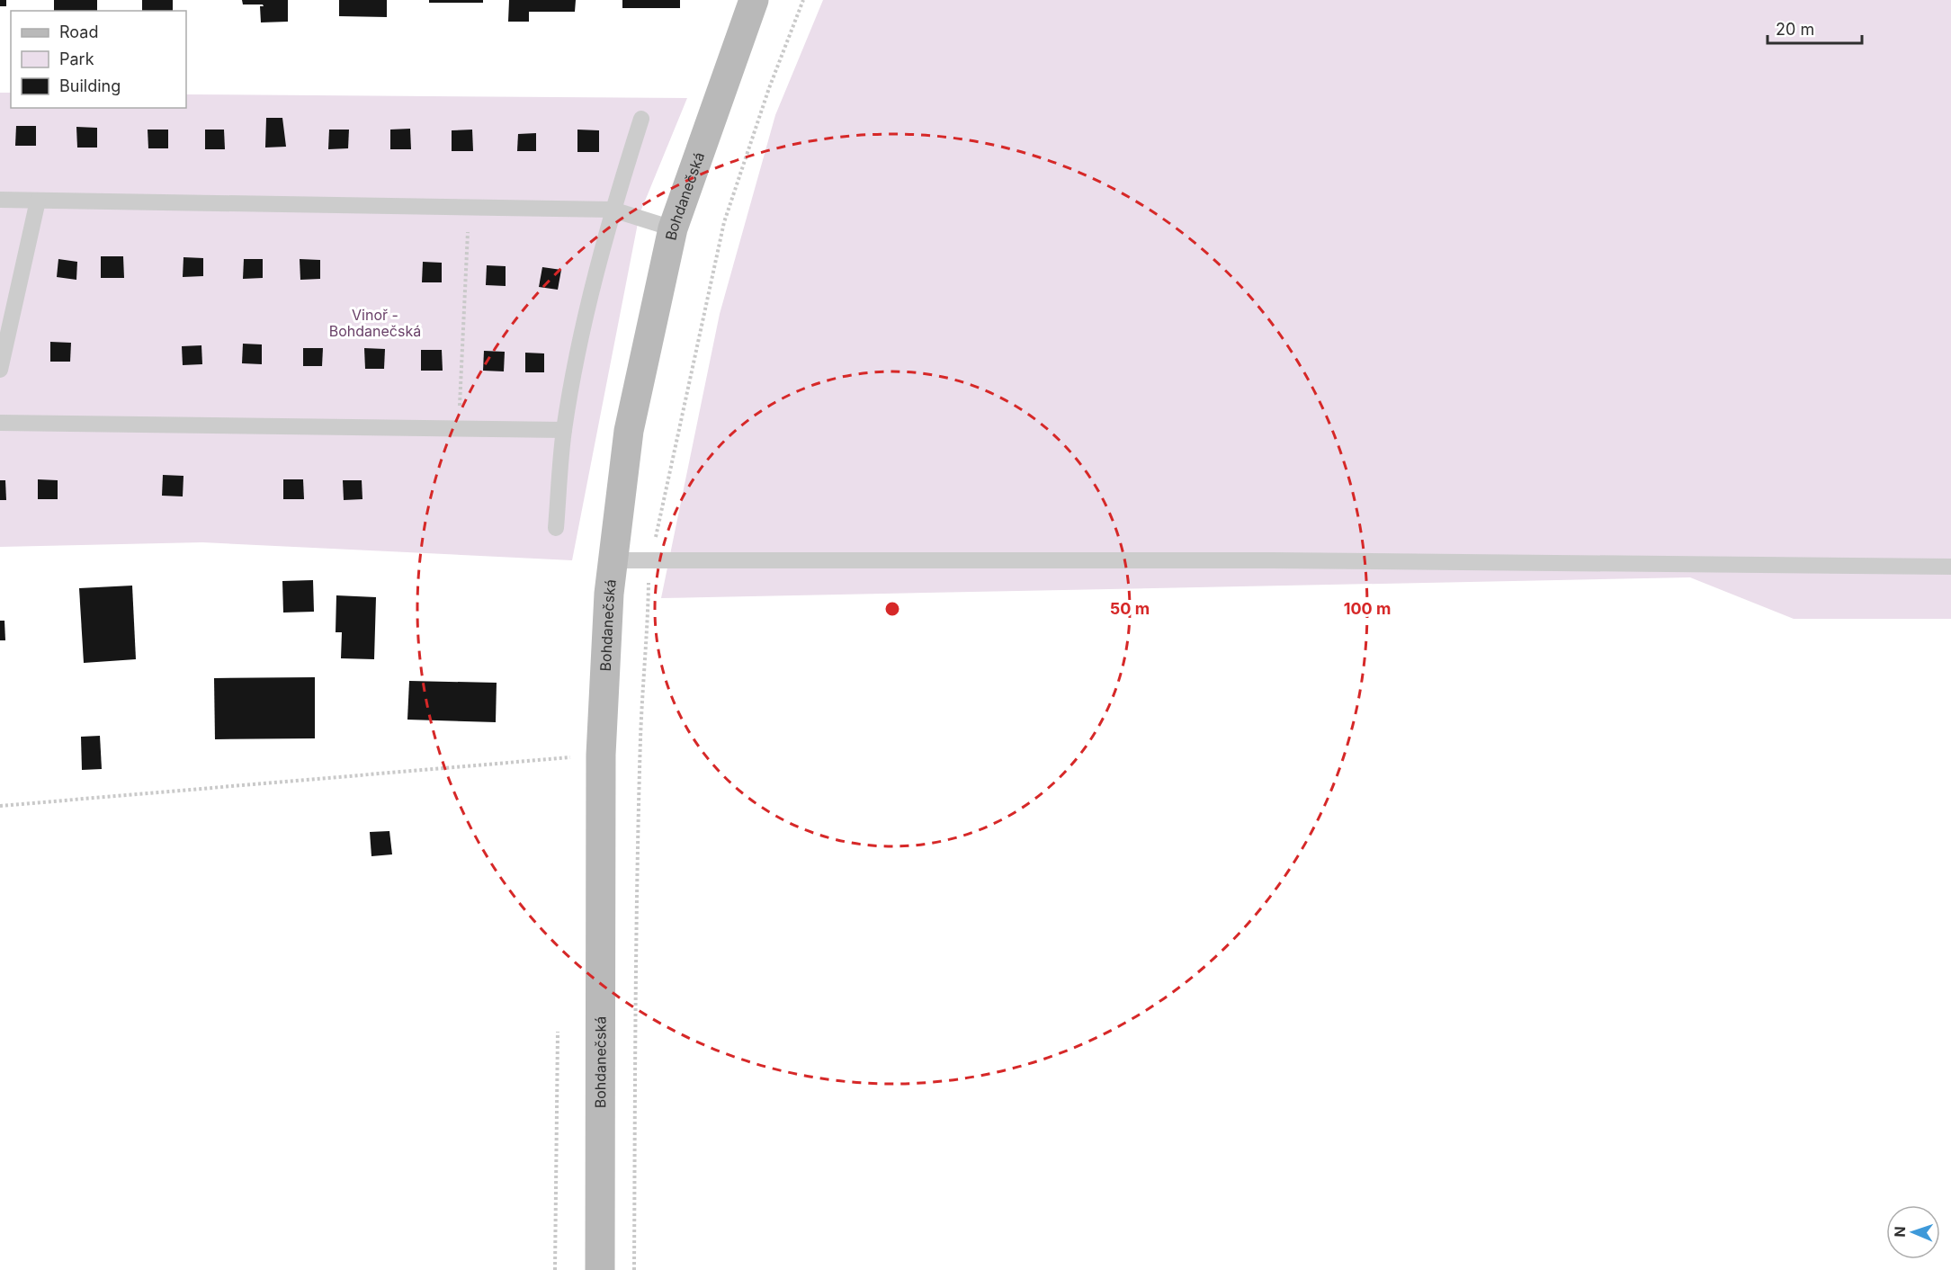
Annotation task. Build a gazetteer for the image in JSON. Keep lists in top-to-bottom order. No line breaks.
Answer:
{"streets":{"street":["Bohdanečská"]},"parks":["Vinoř - Bohdanečská"],"legend":["Road","Park","Building"],"scale_bar":"20 m","north":"left","rings":["50 m","100 m"]}
